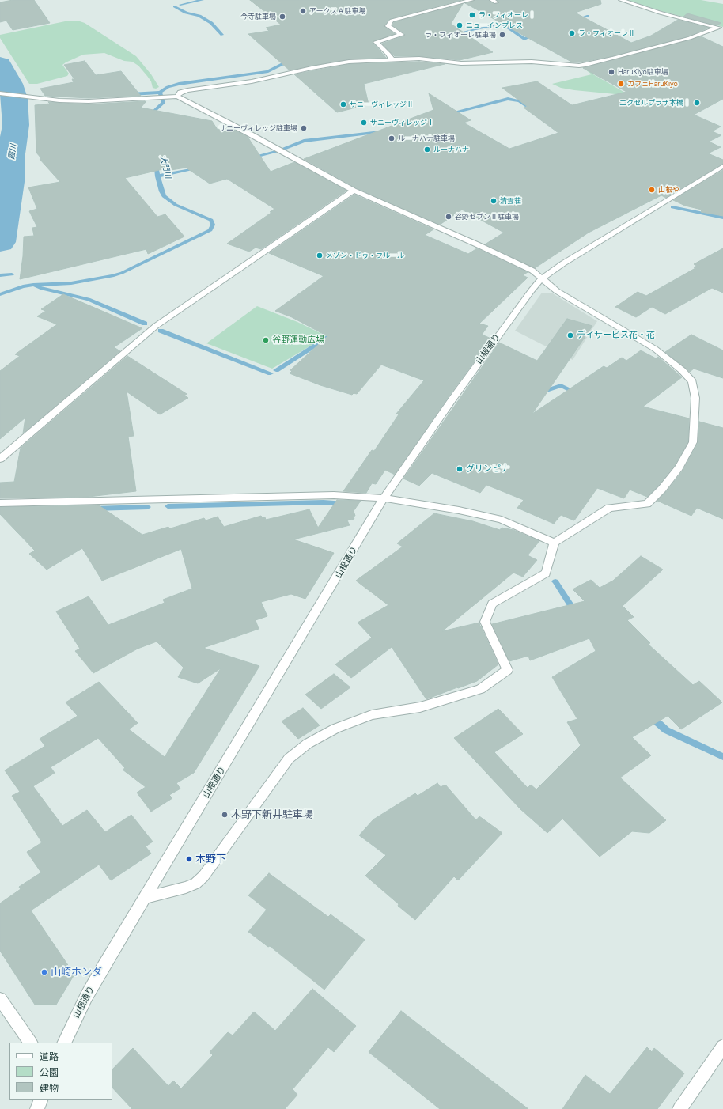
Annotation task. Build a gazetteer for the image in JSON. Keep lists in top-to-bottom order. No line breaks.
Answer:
{"streets":{"street":["山根通り"]},"water":["霞川","大門川"],"places":["アークスＡ駐車場","ラ・フィオーレⅠ","今寺駐車場","ニューインプレス","ラ・フィオーレⅡ","ラ・フィオーレ駐車場","HaruKiyo駐車場","カフェHaruKiyo","エクセルプラザ本橋Ⅰ","サニーヴィレッジⅡ","サニーヴィレッジⅠ","サニーヴィレッジ駐車場","ルーナハナ駐車場","ルーナハナ","山根や","清雲荘","谷野セブンⅡ駐車場","メゾン・ドゥ・フルール","デイサービス花・花","谷野運動広場","グリンピナ","木野下新井駐車場","木野下","山崎ホンダ"],"legend":["道路","公園","建物"]}
